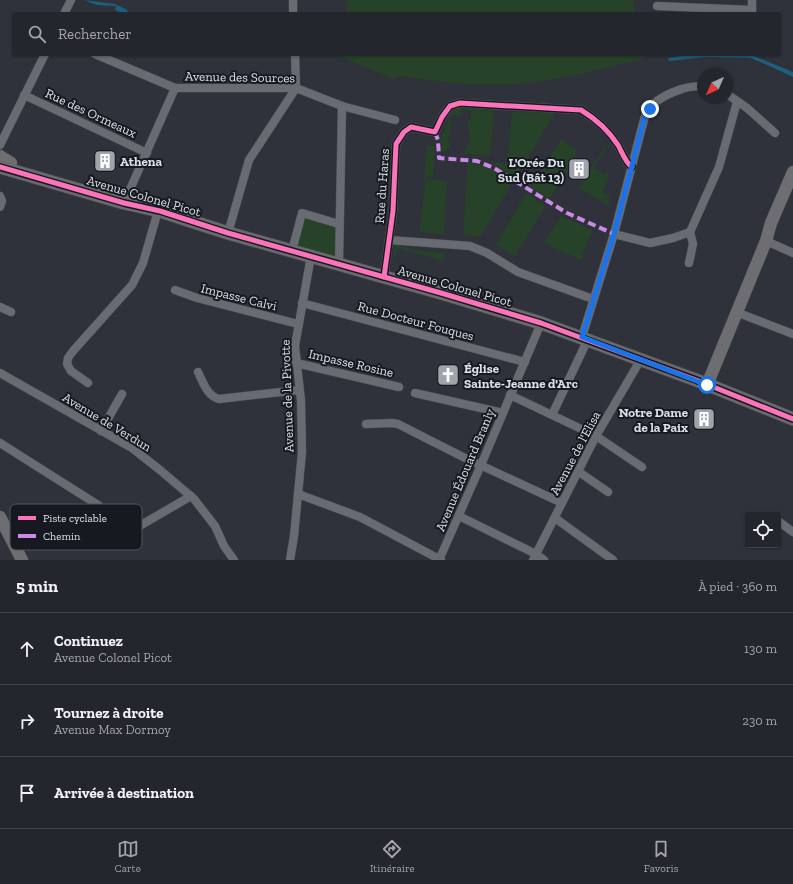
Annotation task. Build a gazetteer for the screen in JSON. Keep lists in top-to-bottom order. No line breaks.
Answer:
{"streets":{"main road":["Avenue Colonel Picot"],"street":["Avenue des Sources","Rue des Ormeaux","Rue du Haras","Impasse Calvi","Rue Docteur Fouques","Impasse Rosine","Avenue de la Pivotte","Avenue de Verdun","Avenue de l'Elisa","Avenue Édouard Branly"]},"crossings":[["Rue du Haras","Avenue Colonel Picot"],["Avenue Colonel Picot","Avenue de la Pivotte"],["Avenue Colonel Picot","Avenue de l'Elisa"],["Avenue Colonel Picot","Avenue Édouard Branly"],["Impasse Calvi","Avenue de la Pivotte"],["Rue Docteur Fouques","Avenue de la Pivotte"],["Rue Docteur Fouques","Avenue Édouard Branly"],["Impasse Rosine","Avenue de la Pivotte"]],"places":{"building":["Athena","L'Orée Du Sud (Bât 13)","Notre Dame de la Paix"],"church":["Église Sainte-Jeanne d'Arc"]},"legend":["Piste cyclable","Chemin"],"north":"bottom left","page":{"search":"Rechercher","heading":["5 min","À pied · 360 m"],"list":[["Continuez","Avenue Colonel Picot","130 m"],["Tournez à droite","Avenue Max Dormoy","230 m"],"Arrivée à destination"],"nav":["Carte","Itinéraire","Favoris"]}}
